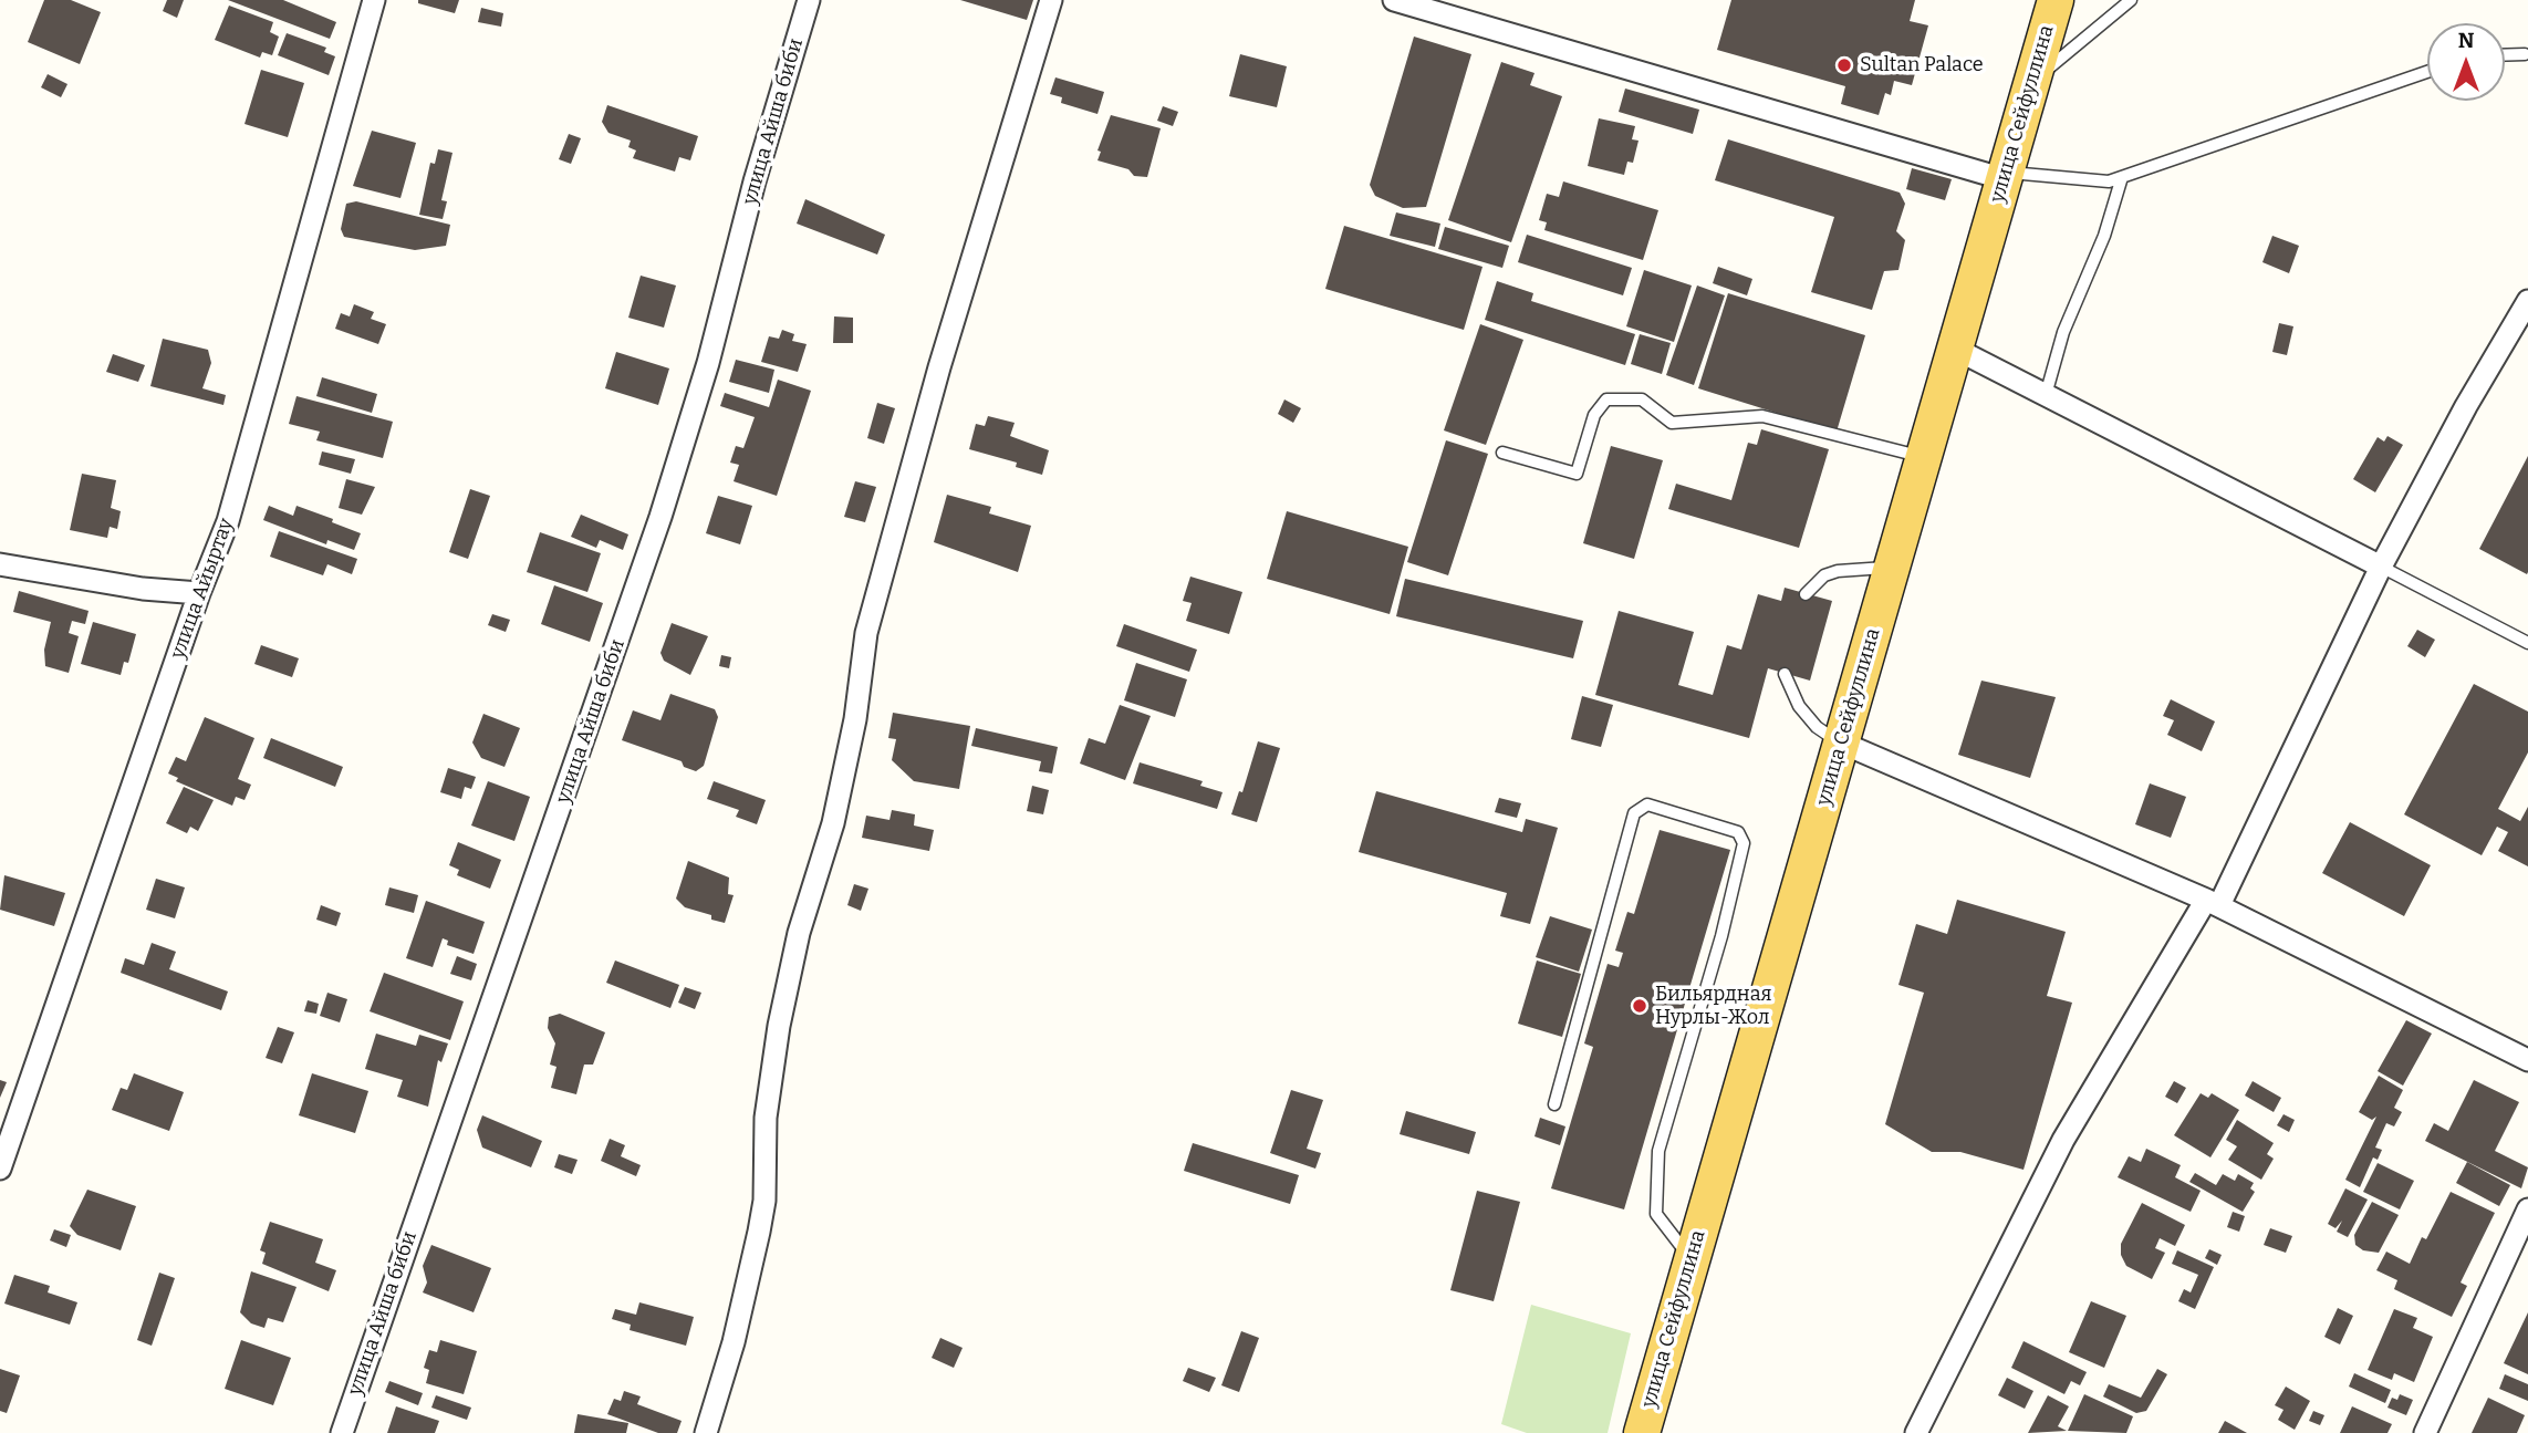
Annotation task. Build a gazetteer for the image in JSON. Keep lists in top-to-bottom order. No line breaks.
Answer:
{"streets":{"main road":["улица Сейфуллина"],"street":["улица Айша биби","улица Айыртау"]},"places":["Sultan Palace","Бильярдная Нурлы-Жол"],"north":"top"}
